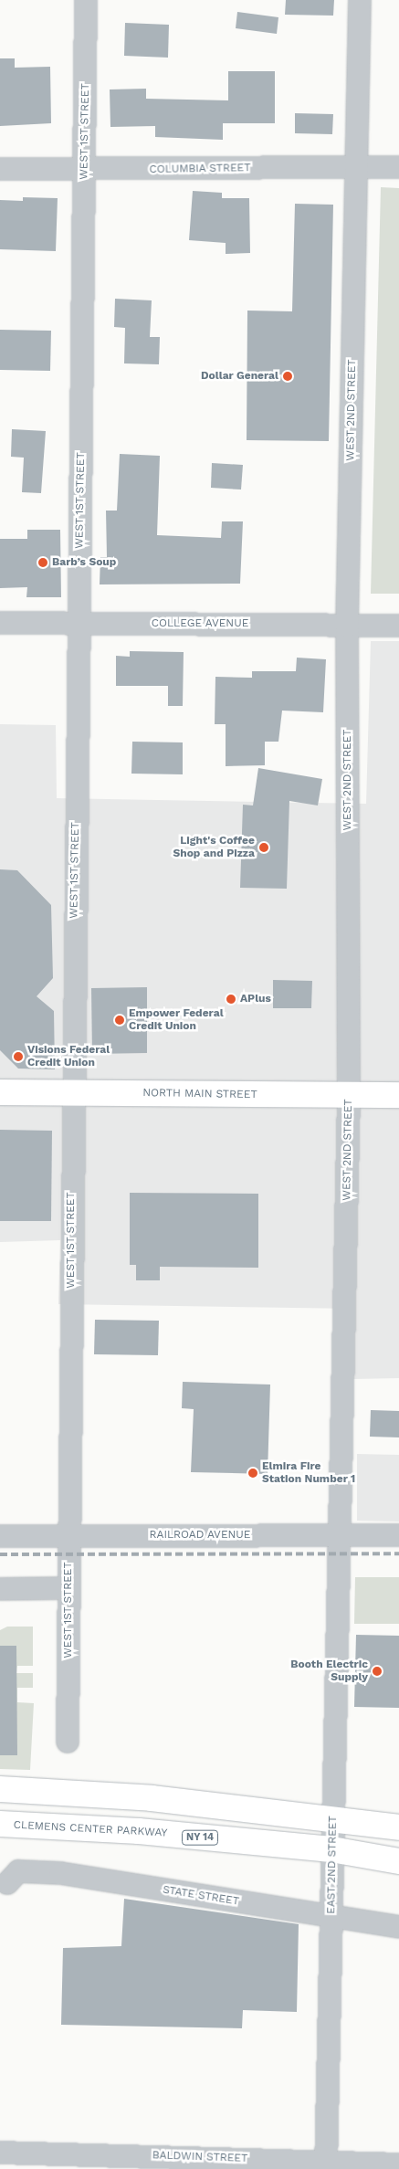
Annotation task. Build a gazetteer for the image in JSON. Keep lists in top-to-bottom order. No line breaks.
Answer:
{"streets":{"main road":["NORTH MAIN STREET","CLEMENS CENTER PARKWAY","NY 14"],"street":["WEST 1ST STREET","COLUMBIA STREET","WEST 2ND STREET","COLLEGE AVENUE","RAILROAD AVENUE","EAST 2ND STREET","STATE STREET","BALDWIN STREET"]},"crossings":[["WEST 1ST STREET","COLUMBIA STREET"],["WEST 1ST STREET","COLLEGE AVENUE"],["WEST 1ST STREET","NORTH MAIN STREET"],["WEST 1ST STREET","RAILROAD AVENUE"],["COLUMBIA STREET","WEST 2ND STREET"],["WEST 2ND STREET","COLLEGE AVENUE"],["WEST 2ND STREET","NORTH MAIN STREET"],["WEST 2ND STREET","RAILROAD AVENUE"],["WEST 2ND STREET","EAST 2ND STREET"],["CLEMENS CENTER PARKWAY","EAST 2ND STREET"],["EAST 2ND STREET","STATE STREET"],["EAST 2ND STREET","BALDWIN STREET"]],"places":["Dollar General","Barb’s Soup","Light's Coffee Shop and Pizza","APlus","Empower Federal Credit Union","Visions Federal Credit Union","Elmira Fire Station Number 1","Booth Electric Supply"]}
